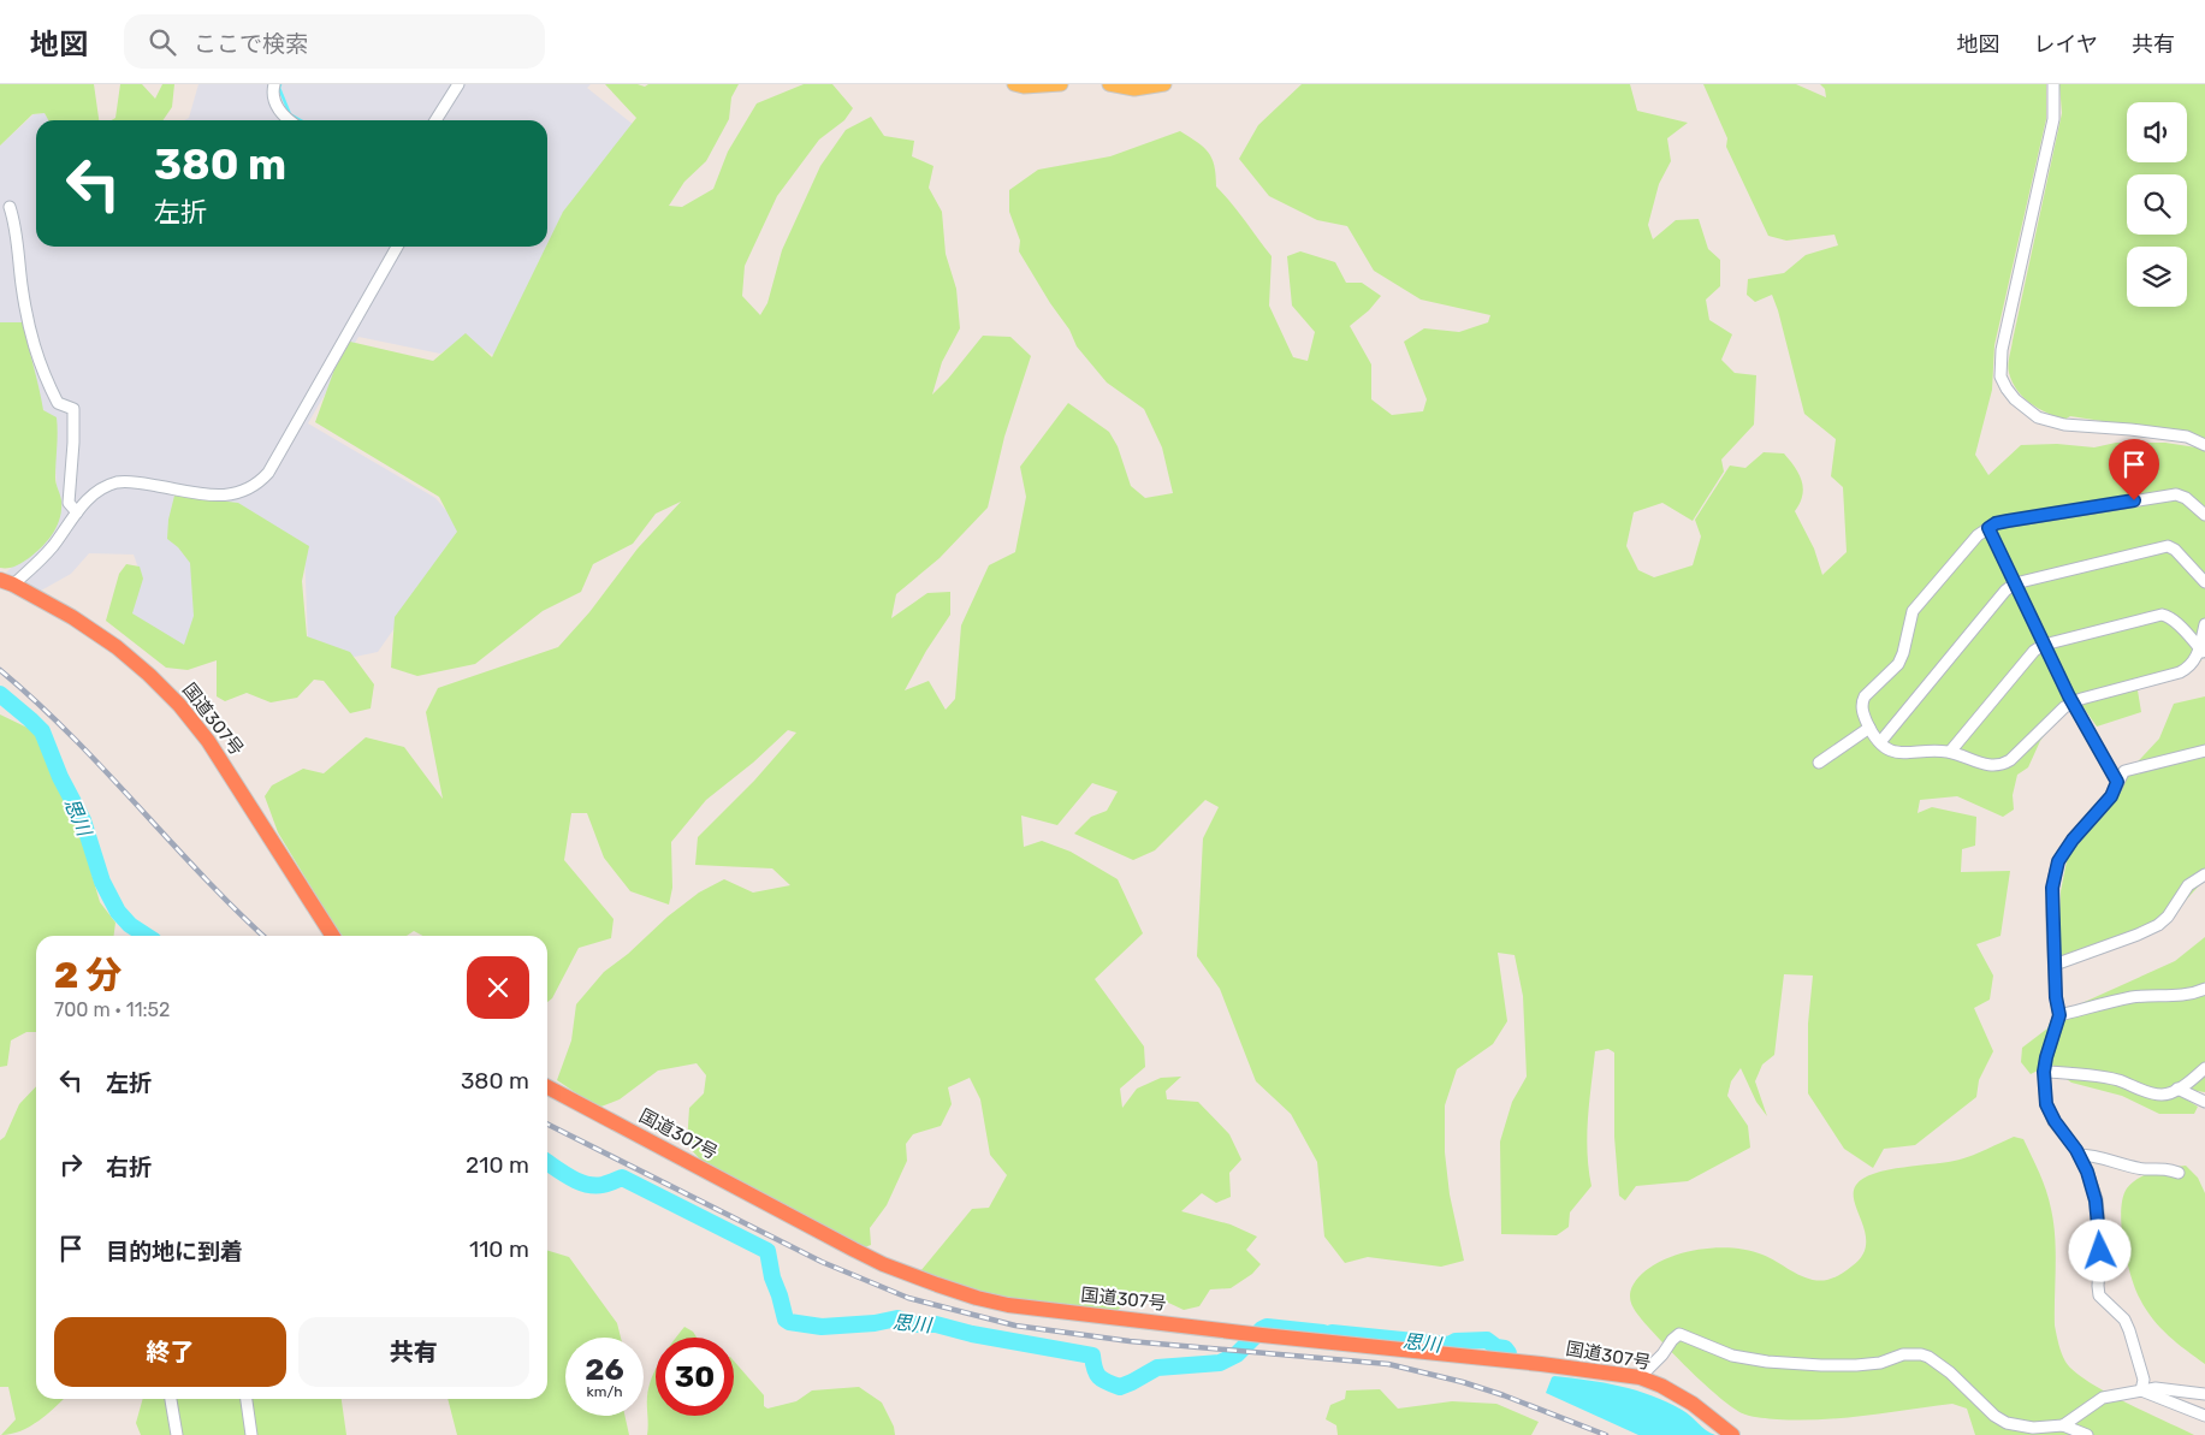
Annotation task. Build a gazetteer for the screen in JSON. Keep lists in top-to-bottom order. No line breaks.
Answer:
{"streets":{"highway":["国道307号"]},"water":["思川"],"page":{"header":"地図","search":"ここで検索","nav":["地図","レイヤ","共有"],"turn":["380 m","左折"],"heading":["2 分","700 m · 11:52"],"list":[{"name":"左折","value":"380 m"},{"name":"右折","value":"210 m"},{"name":"目的地に到着","value":"110 m"}],"buttons":["終了","共有"],"speed":"26 km/h","limit":"30"}}
